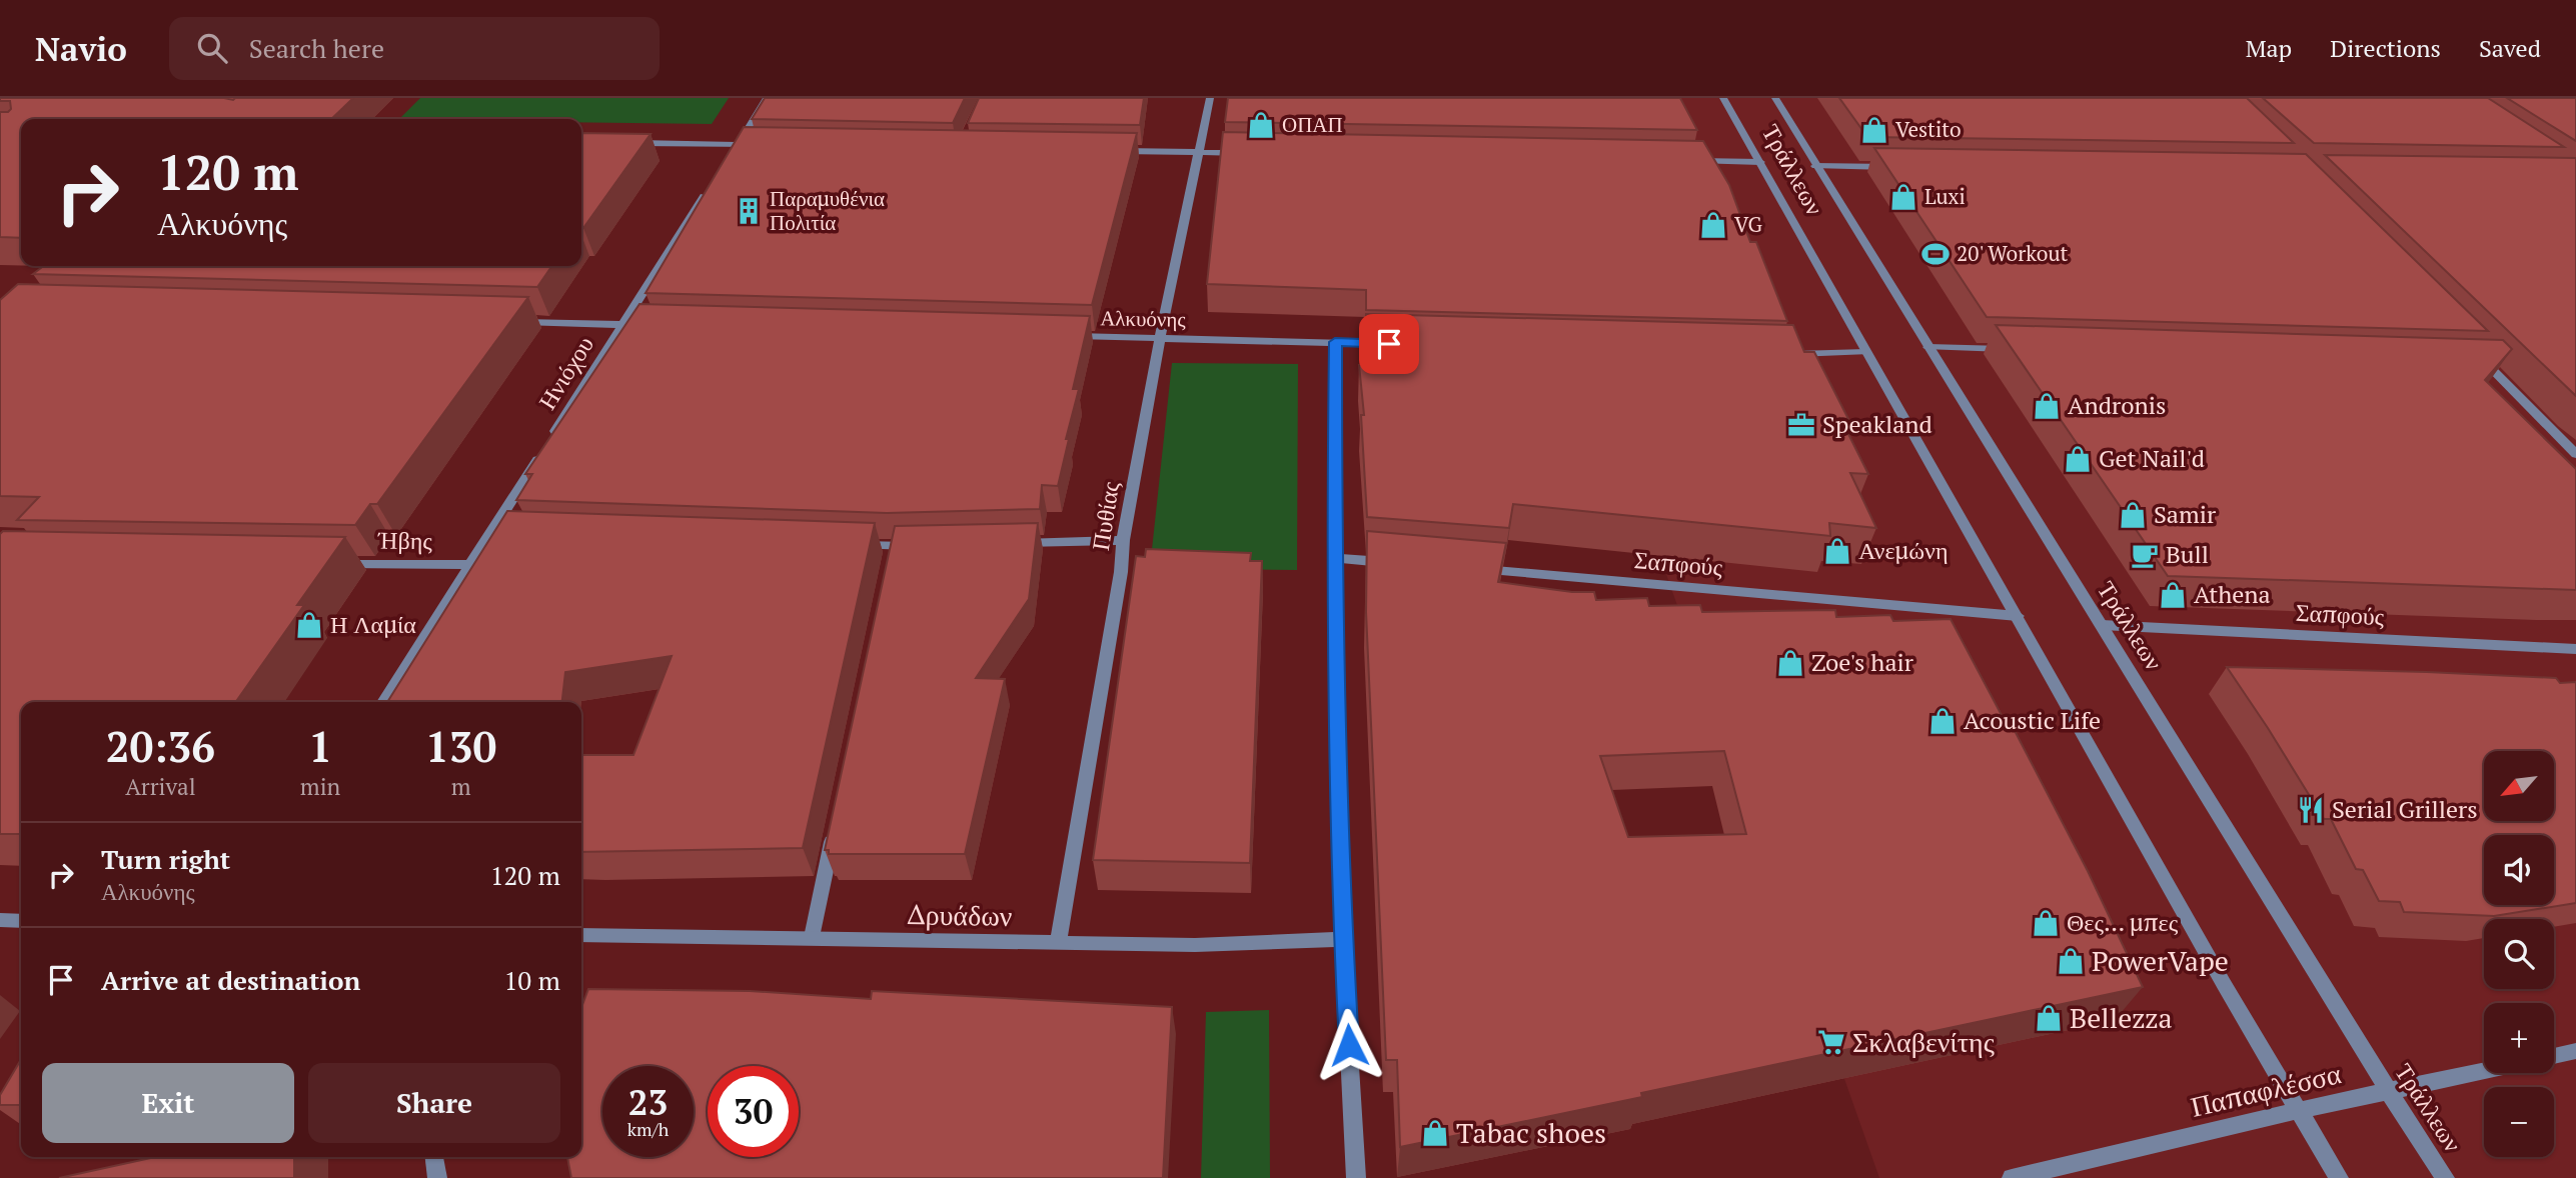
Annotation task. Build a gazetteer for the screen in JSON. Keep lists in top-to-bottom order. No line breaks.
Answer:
{"streets":{"street":["Τράλλεων","Αλκυόνης","Ηνιόχου","Πυθίας","Ήβης","Σαπφούς","Δρυάδων","Παπαφλέσσα"]},"crossings":[["Τράλλεων","Σαπφούς"],["Τράλλεων","Παπαφλέσσα"],["Αλκυόνης","Πυθίας"],["Πυθίας","Δρυάδων"]],"places":{"shop":["ΟΠΑΠ","Vestito","Luxi","VG","Andronis","Get Nail'd","Samir","Ανεμώνη","Athena","Η Λαμία","Zoe's hair","Acoustic Life","Θες... μπες","PowerVape","Bellezza","Tabac shoes"],"building":["Παραμυθένια Πολιτία"],"sports":["20' Workout"],"office":["Speakland"],"cafe":["Bull"],"restaurant":["Serial Grillers"],"supermarket":["Σκλαβενίτης"]},"north":"bottom left","page":{"header":"Navio","search":"Search here","nav":["Map","Directions","Saved"],"turn":["120 m","Αλκυόνης"],"eta":["20:36","Arrival","1","min","130","m"],"map_buttons":["+","−"],"list":[{"name":"Turn right","note":"Αλκυόνης","value":"120 m"},{"name":"Arrive at destination","value":"10 m"}],"buttons":["Exit","Share"],"speed":"23 km/h","limit":"30"}}
